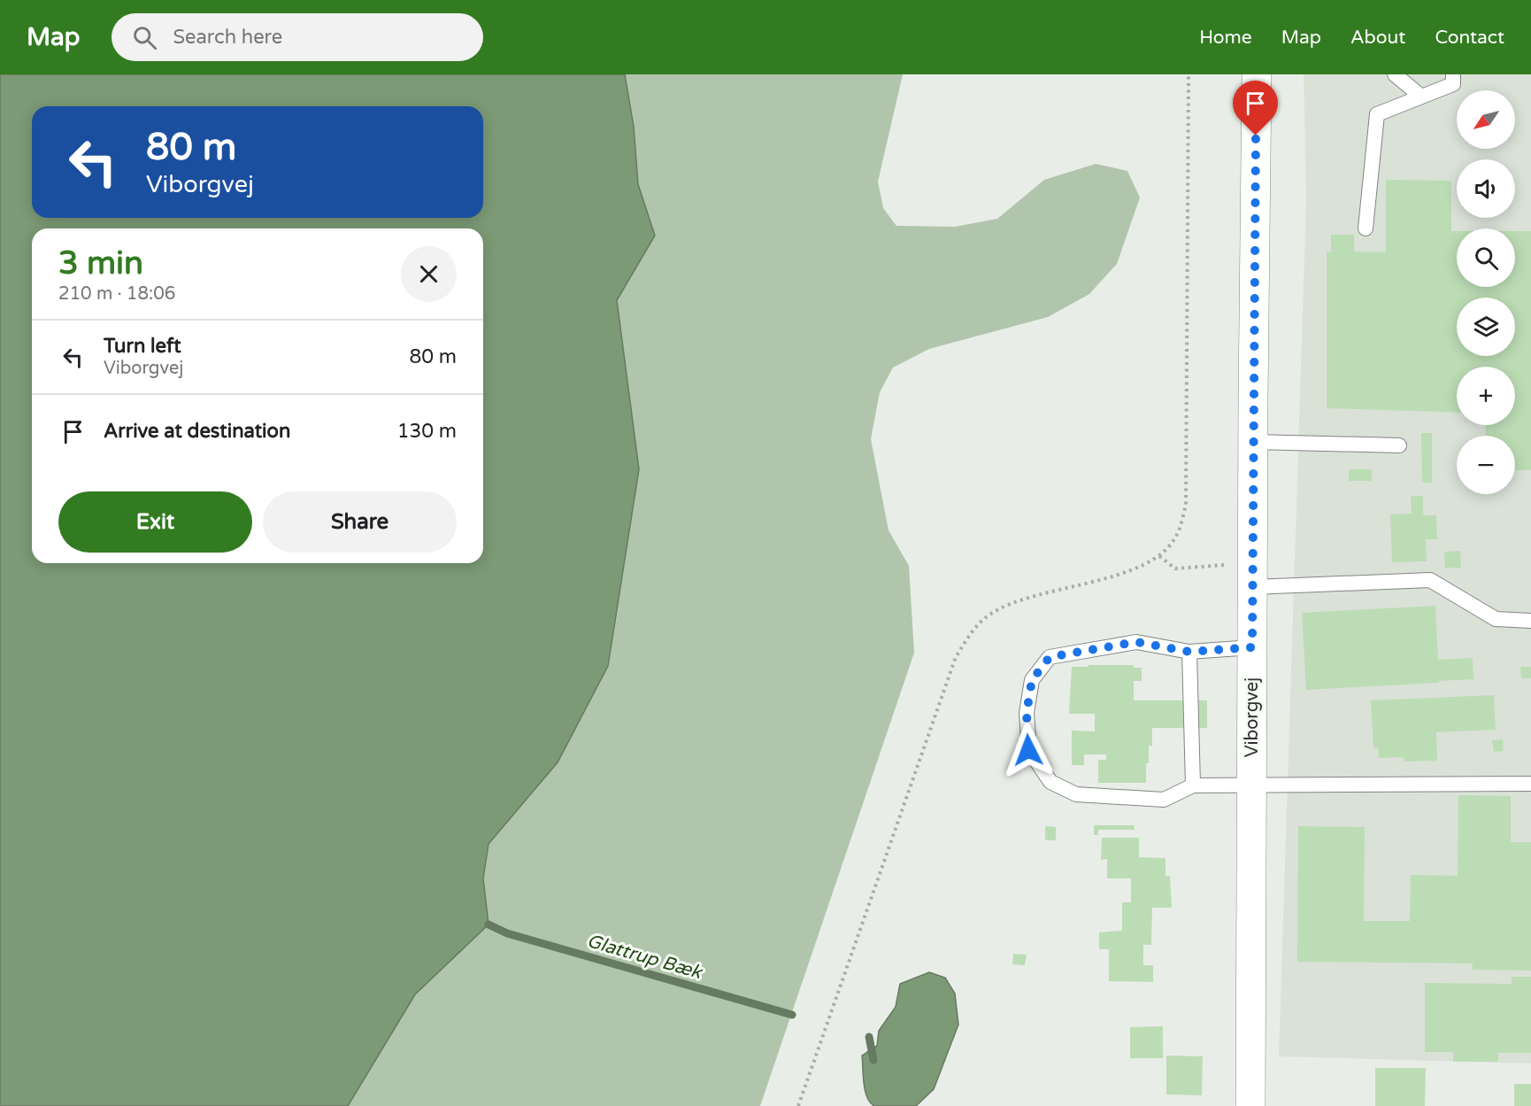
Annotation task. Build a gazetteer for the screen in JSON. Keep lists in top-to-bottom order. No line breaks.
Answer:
{"streets":{"street":["Viborgvej"]},"water":["Glattrup Bæk"],"north":"bottom left","page":{"header":"Map","search":"Search here","nav":["Home","Map","About","Contact"],"map_buttons":["+","−"],"turn":["80 m","Viborgvej"],"heading":["3 min","210 m · 18:06"],"list":[{"name":"Turn left","note":"Viborgvej","value":"80 m"},{"name":"Arrive at destination","value":"130 m"}],"buttons":["Exit","Share"]}}
